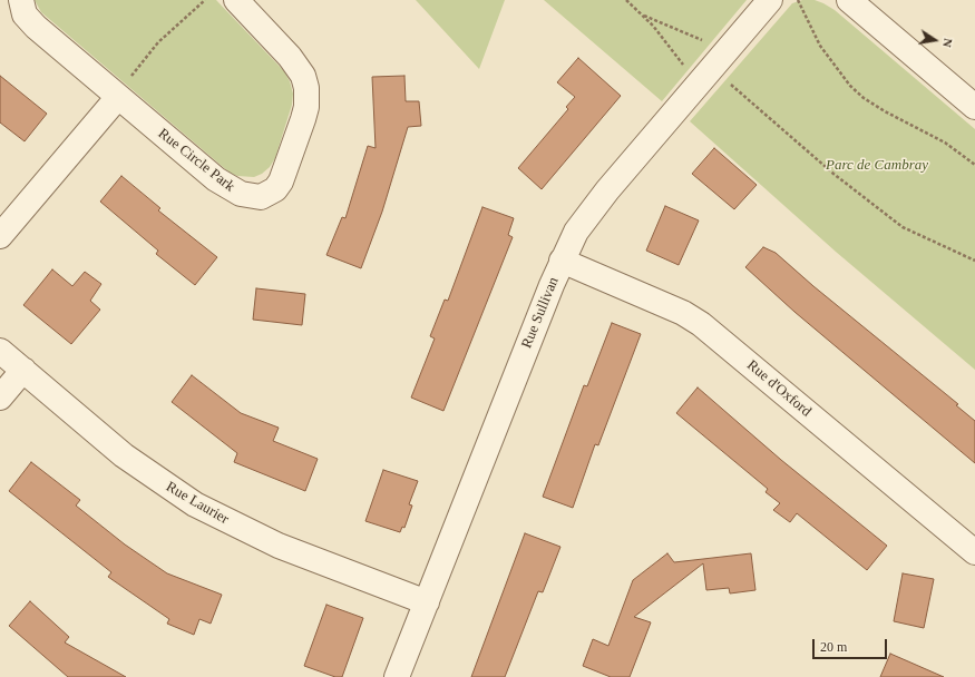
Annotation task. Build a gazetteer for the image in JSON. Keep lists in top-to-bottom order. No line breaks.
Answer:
{"streets":{"street":["Rue Circle Park","Rue Sullivan","Rue d'Oxford","Rue Laurier"]},"crossings":[["Rue Sullivan","Rue d'Oxford"],["Rue Sullivan","Rue Laurier"]],"parks":["Parc de Cambray"],"scale_bar":"20 m","north":"right"}
